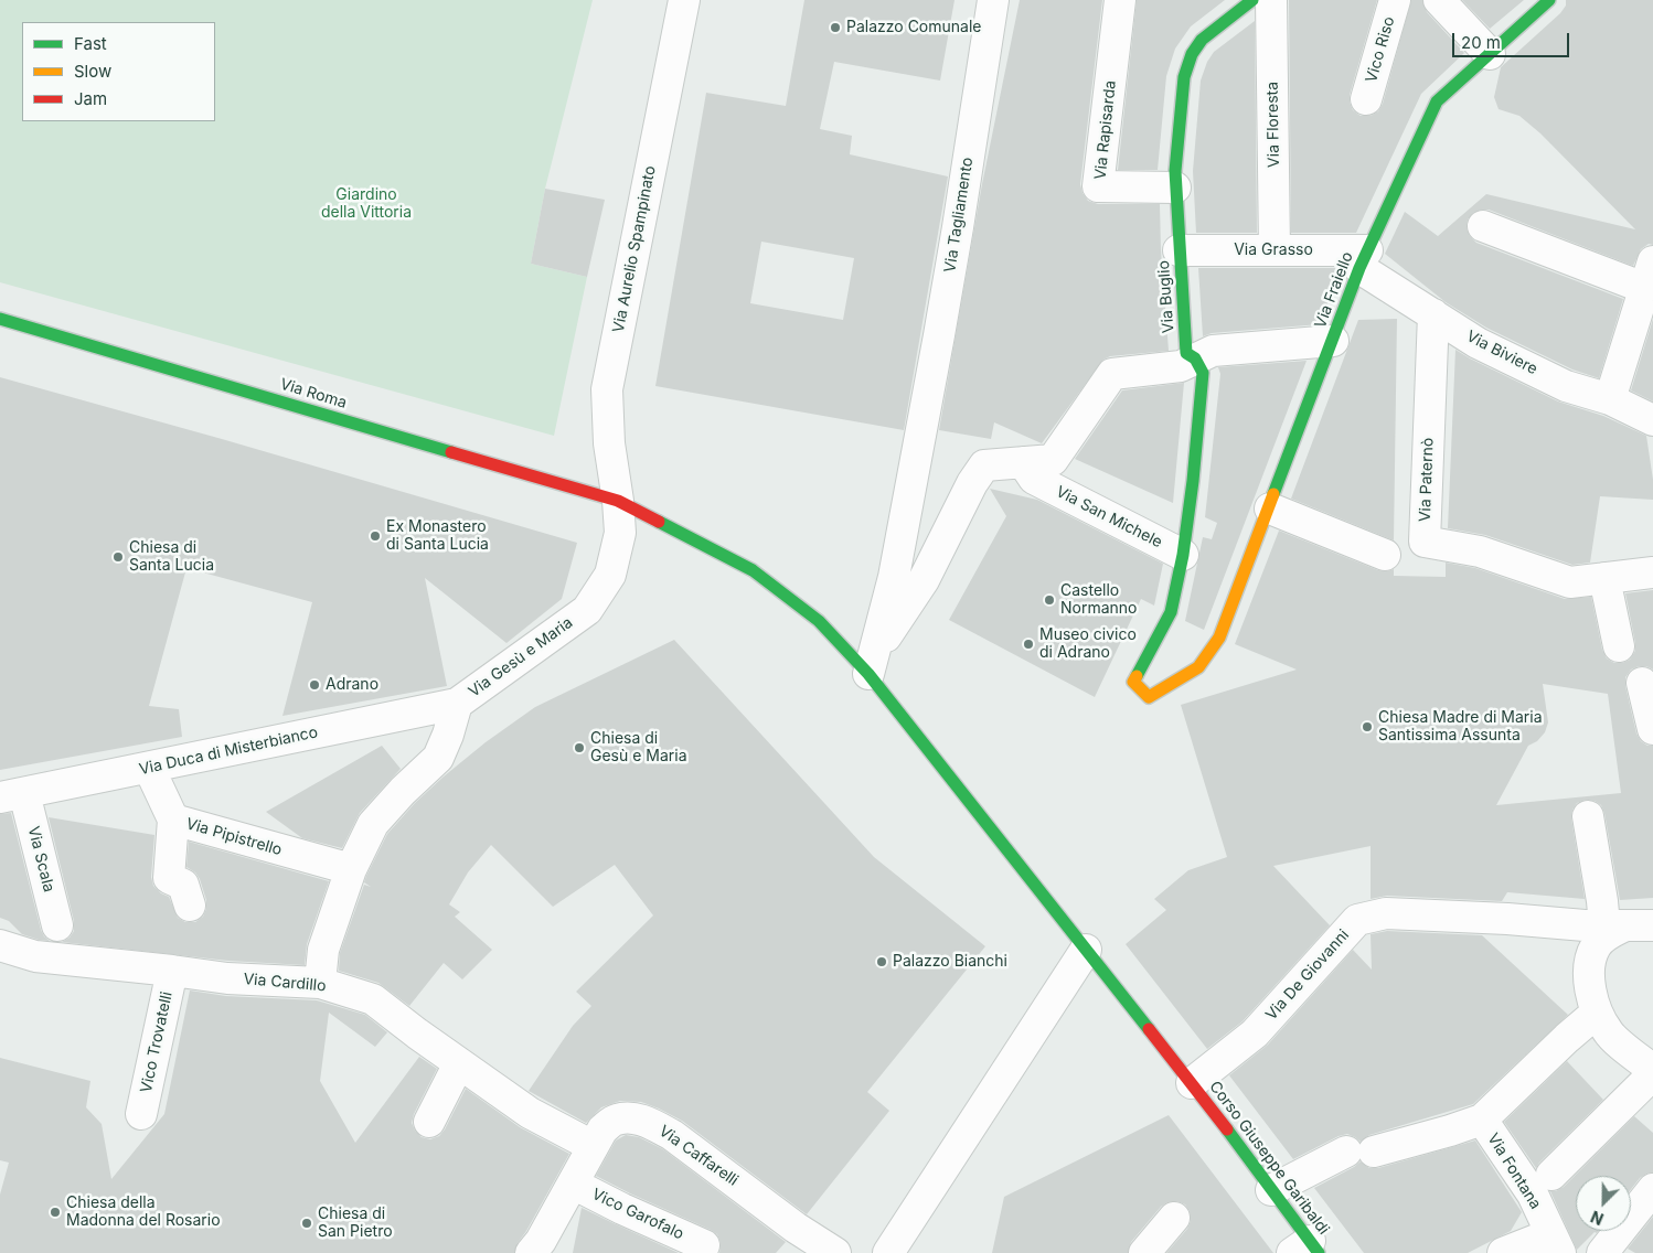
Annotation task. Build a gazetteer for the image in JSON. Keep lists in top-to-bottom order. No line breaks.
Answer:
{"streets":{"street":["Vico Riso","Via Floresta","Via Rapisarda","Via Tagliamento","Via Aurelio Spampinato","Via Grasso","Via Fraiello","Via Buglio","Via Biviere","Via Roma","Via Paternò","Via San Michele","Via Gesù e Maria","Via Duca di Misterbianco","Via Pipistrello","Via Scala","Via De Giovanni","Via Cardillo","Vico Trovatelli","Via Caffarelli","Corso Giuseppe Garibaldi","Via Fontana","Vico Garofalo"]},"crossings":[["Via Floresta","Via Grasso"],["Via Rapisarda","Via Buglio"],["Via Tagliamento","Via Roma"],["Via Tagliamento","Corso Giuseppe Garibaldi"],["Via Aurelio Spampinato","Via Roma"],["Via Aurelio Spampinato","Via Gesù e Maria"],["Via Grasso","Via Fraiello"],["Via Grasso","Via Buglio"],["Via Grasso","Via Biviere"],["Via Fraiello","Via Buglio"],["Via Fraiello","Via Biviere"],["Via Buglio","Via San Michele"],["Via Biviere","Via Paternò"],["Via Roma","Via Gesù e Maria"],["Via Roma","Corso Giuseppe Garibaldi"],["Via Gesù e Maria","Via Duca di Misterbianco"],["Via Gesù e Maria","Via Pipistrello"],["Via Gesù e Maria","Via Cardillo"],["Via Duca di Misterbianco","Via Pipistrello"],["Via Duca di Misterbianco","Via Scala"],["Via De Giovanni","Corso Giuseppe Garibaldi"],["Via Cardillo","Vico Trovatelli"],["Via Cardillo","Via Caffarelli"],["Via Caffarelli","Vico Garofalo"]],"parks":["Giardino della Vittoria"],"places":["Palazzo Comunale","Ex Monastero di Santa Lucia","Chiesa di Santa Lucia","Castello Normanno","Museo civico di Adrano","Adrano","Chiesa Madre di Maria Santissima Assunta","Chiesa di Gesù e Maria","Palazzo Bianchi","Chiesa della Madonna del Rosario","Chiesa di San Pietro"],"legend":["Fast","Slow","Jam"],"scale_bar":"20 m","north":"bottom left"}
